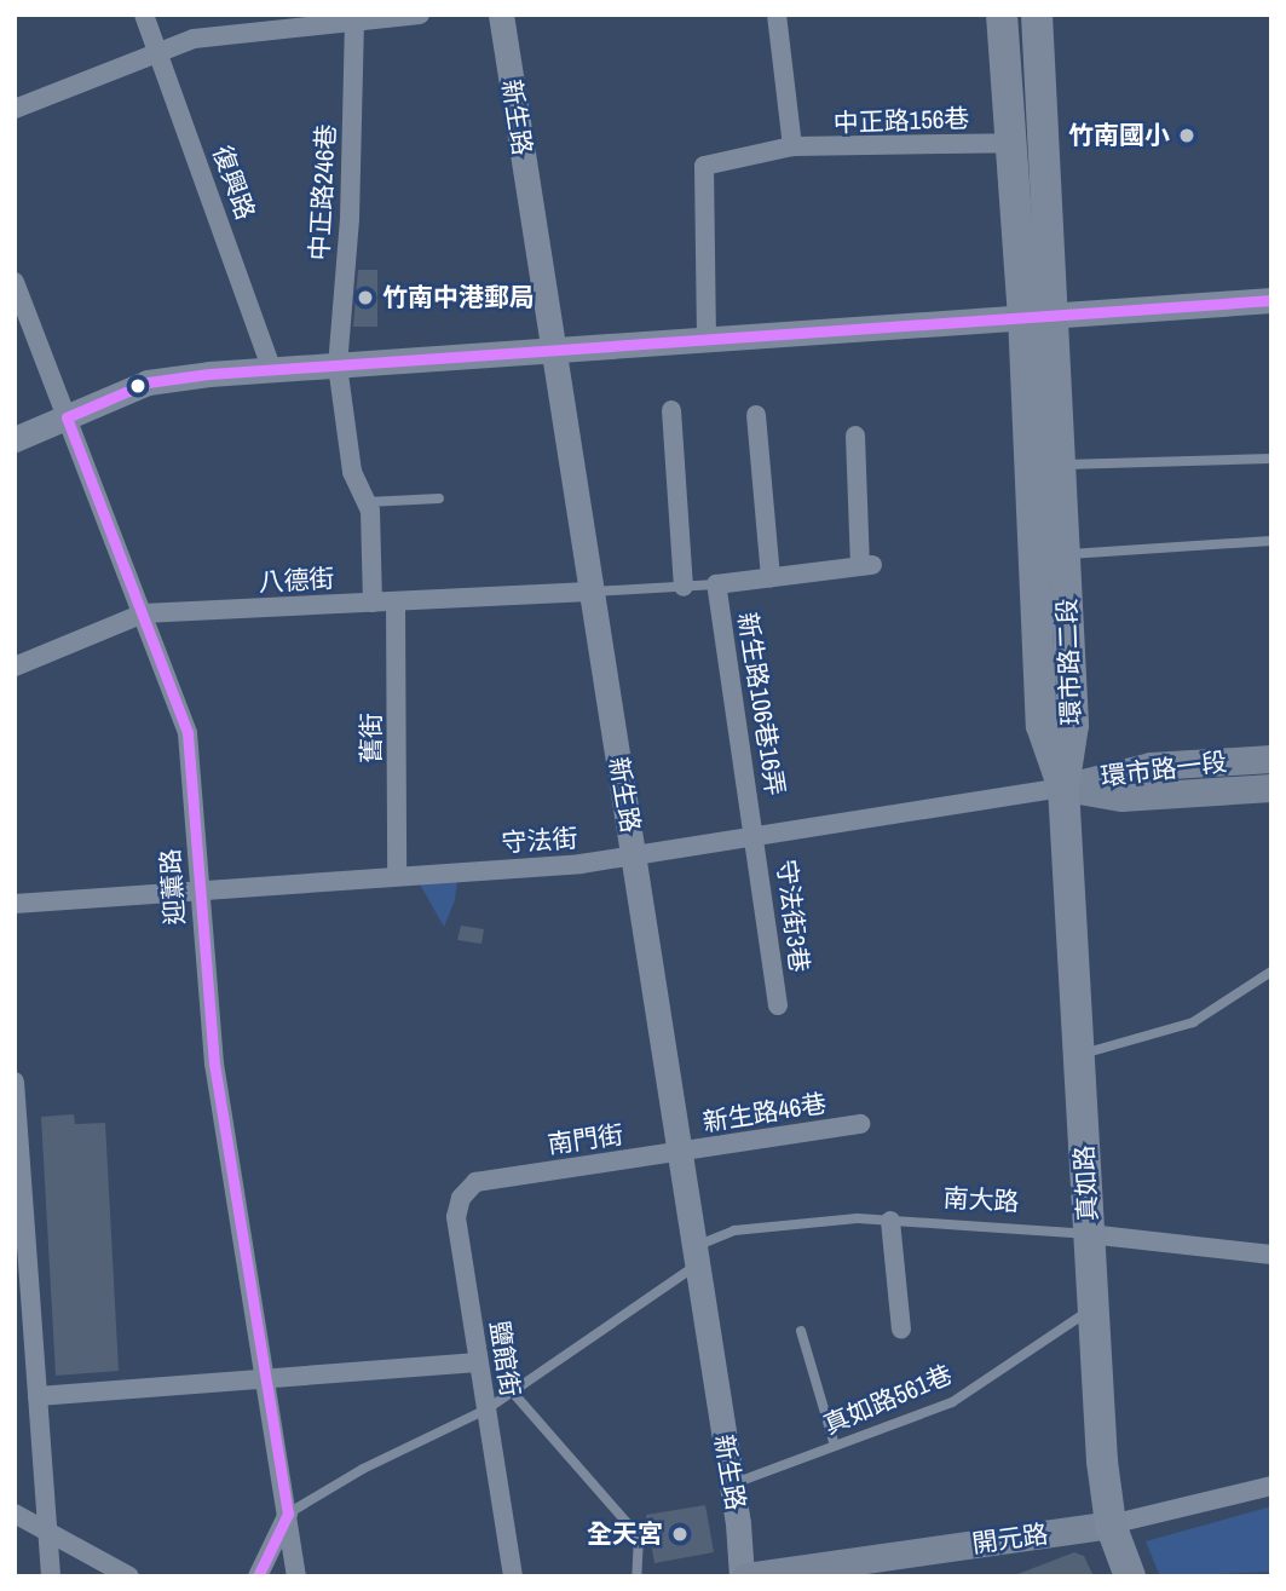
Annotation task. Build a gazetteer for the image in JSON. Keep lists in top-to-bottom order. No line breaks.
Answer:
{"streets":{"main road":["環市路二段","環市路一段","真如路","開元路"],"street":["新生路","中正路156巷","復興路","中正路246巷","八德街","新生路106巷16弄","舊街","守法街","迎薰路","守法街3巷","新生路46巷","南門街","南大路","鹽館街"],"lane":["真如路561巷"]},"crossings":[["新生路","八德街"],["新生路","守法街"],["新生路","新生路46巷"],["新生路","南門街"],["新生路","南大路"],["新生路","真如路561巷"],["新生路","開元路"],["中正路156巷","環市路二段"],["中正路246巷","八德街"],["八德街","舊街"],["八德街","迎薰路"],["環市路二段","環市路一段"],["環市路二段","守法街"],["環市路二段","真如路"],["新生路106巷16弄","守法街"],["新生路106巷16弄","守法街3巷"],["舊街","守法街"],["環市路一段","守法街"],["環市路一段","真如路"],["守法街","迎薰路"],["守法街","守法街3巷"],["守法街","真如路"],["迎薰路","南大路"],["新生路46巷","南門街"],["南門街","鹽館街"],["真如路","南大路"],["真如路","真如路561巷"],["真如路","開元路"],["南大路","鹽館街"]],"places":["竹南國小","竹南中港郵局","全天宮"]}
